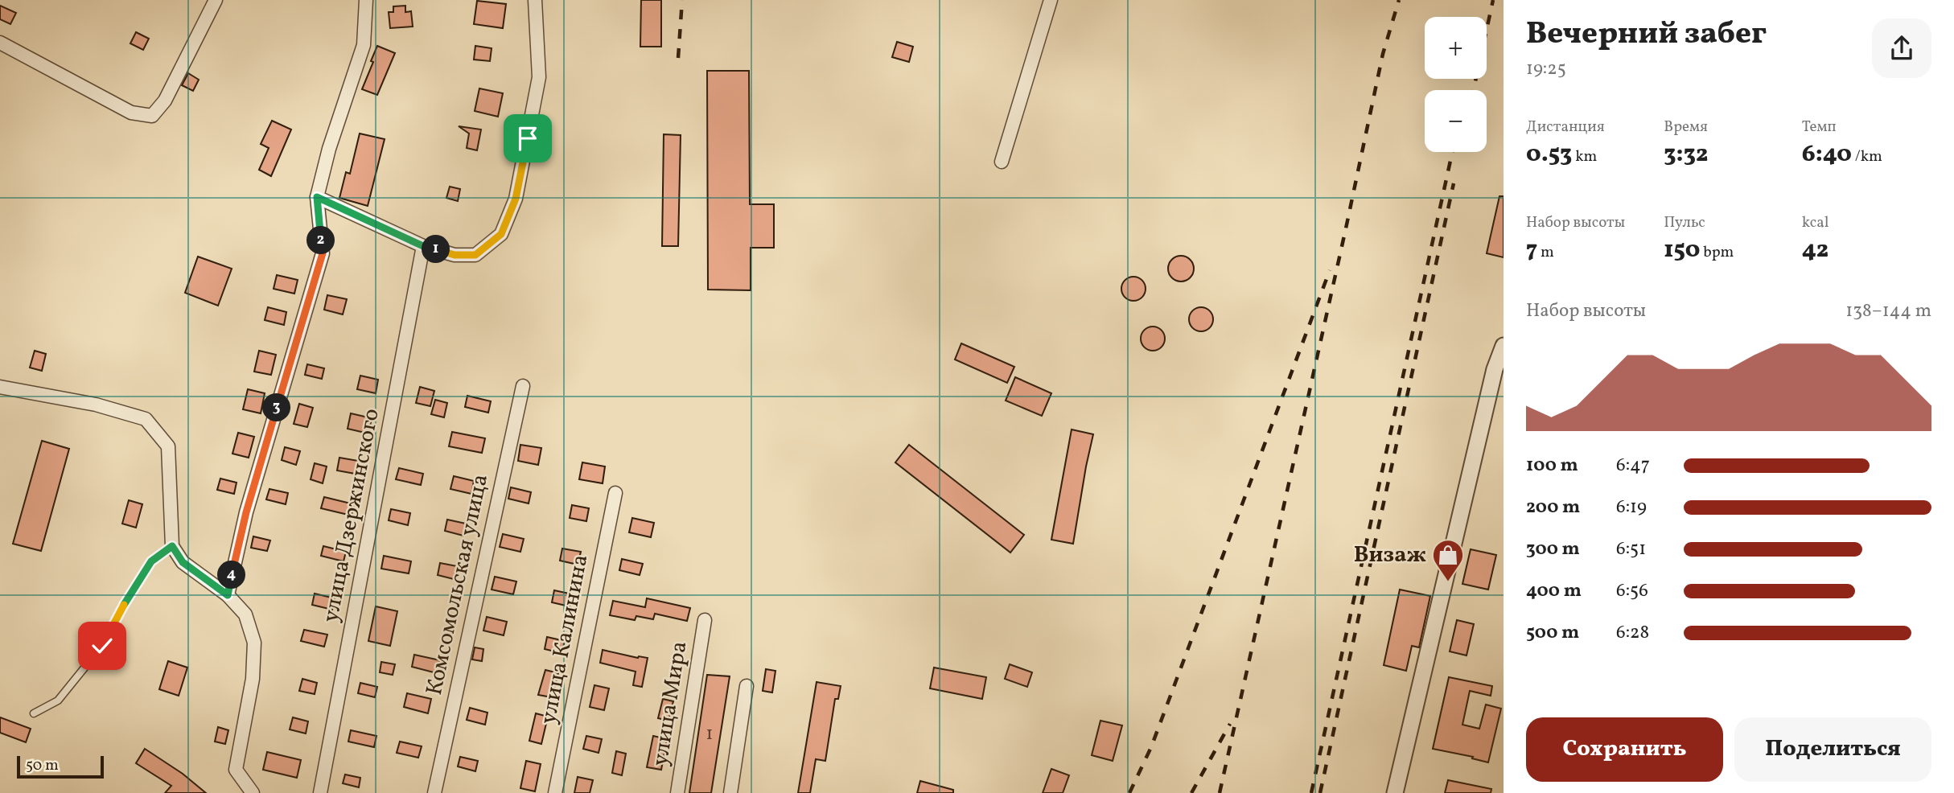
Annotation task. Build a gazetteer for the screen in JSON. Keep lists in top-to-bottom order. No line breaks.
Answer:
{"streets":{"street":["улица Дзержинского","Комсомольская улица","улица Калинина","улица Мира"]},"places":{"shop":["Визаж"]},"house_numbers":["1"],"scale_bar":"50 m","page":{"heading":["Вечерний забег","19:25"],"map_buttons":["+","−"],"stats":[["Дистанция","0.53 km"],["Время","3:32"],["Темп","6:40 /km"],["Набор высоты","7 m"],["Пульс","150 bpm"],["kcal","42"]],"pins":["2","1","3","4"],"chart":["Набор высоты","138–144 m"],"list":[{"name":"100 m","note":"6:47"},{"name":"200 m","note":"6:19"},{"name":"300 m","note":"6:51"},{"name":"400 m","note":"6:56"},{"name":"500 m","note":"6:28"}],"buttons":["Сохранить","Поделиться"],"scale":"50 m"}}
